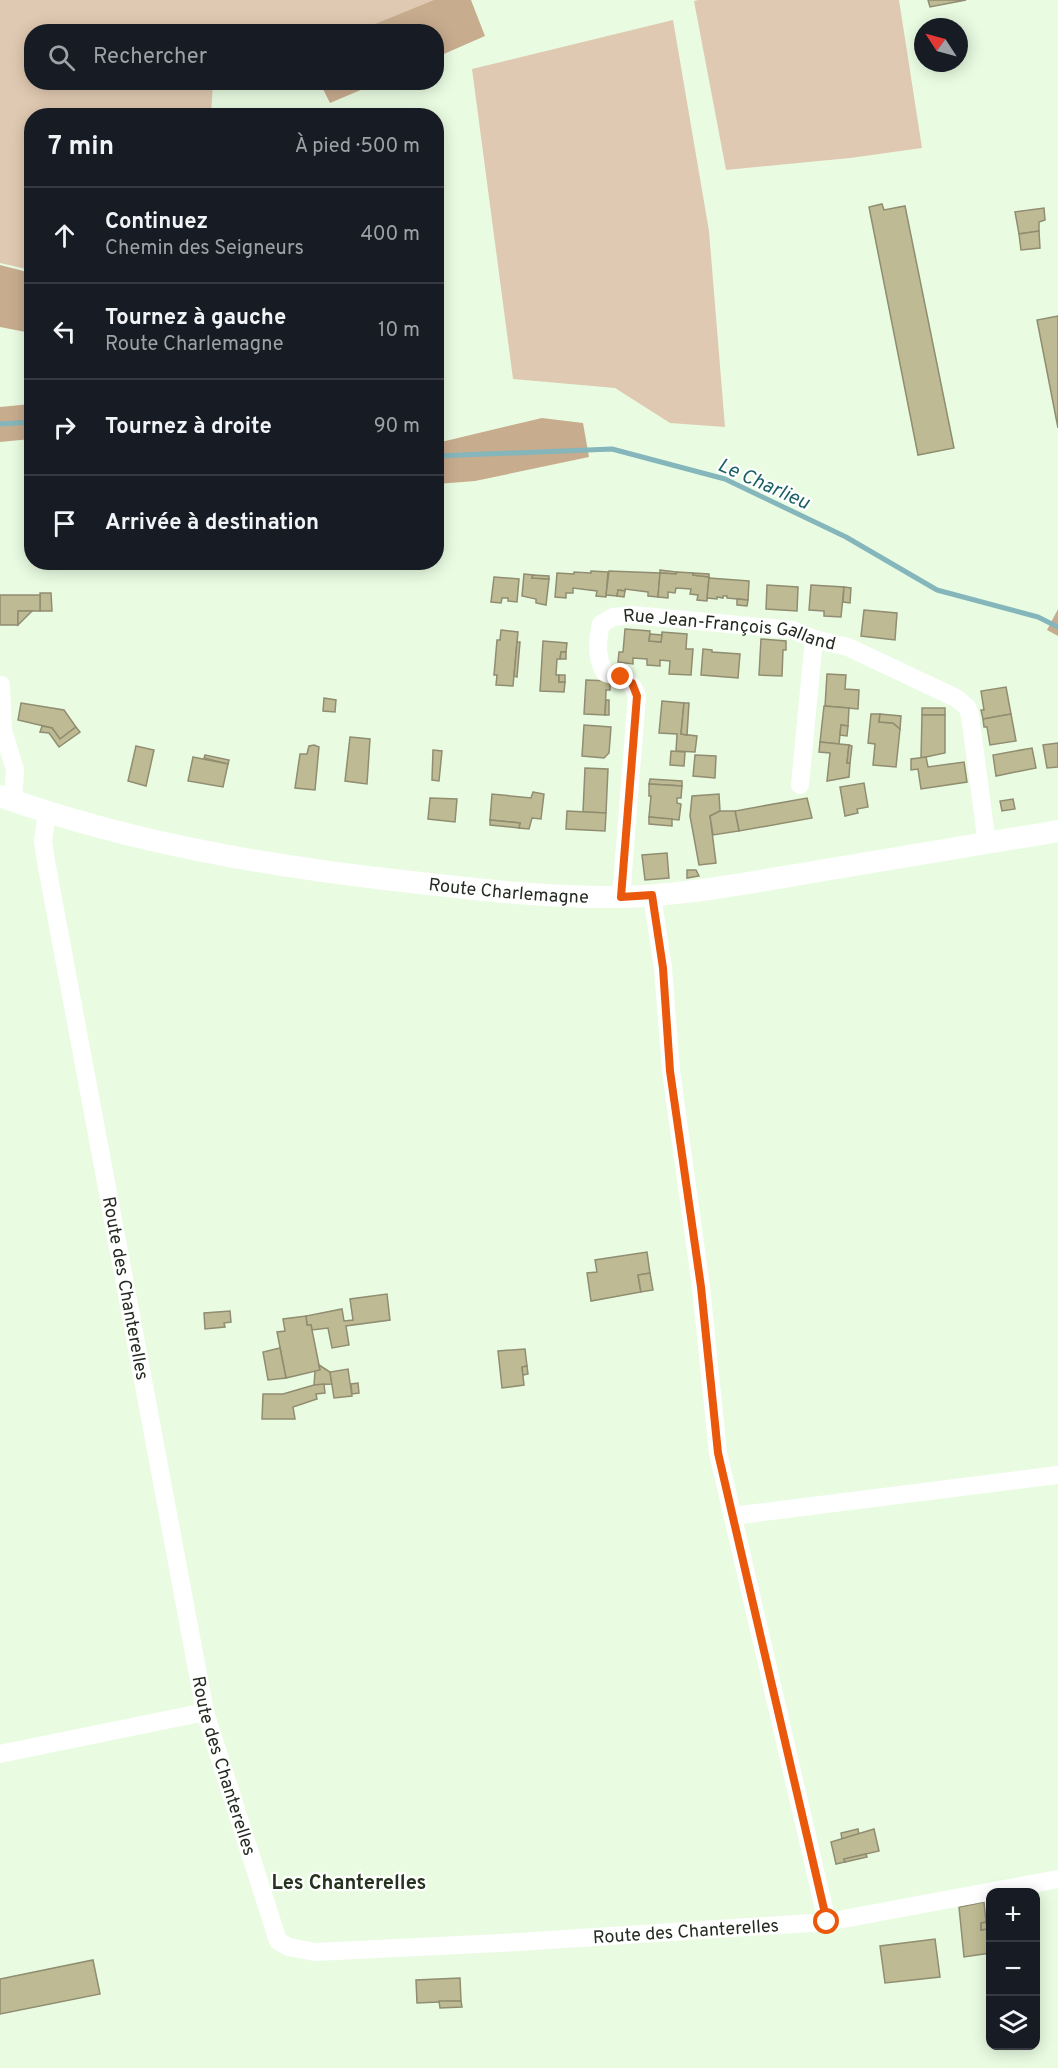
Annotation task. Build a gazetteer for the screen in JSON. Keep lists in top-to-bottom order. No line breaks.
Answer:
{"streets":{"main road":["Route Charlemagne"],"street":["Rue Jean-François Galland","Route des Chanterelles"]},"crossings":[["Rue Jean-François Galland","Route Charlemagne"],["Route Charlemagne","Route des Chanterelles"]],"districts":["Les Chanterelles"],"water":["Le Charlieu"],"north":"top left","page":{"search":"Rechercher","heading":["7 min","À pied · 500 m"],"list":[["Continuez","Chemin des Seigneurs","400 m"],["Tournez à gauche","Route Charlemagne","10 m"],["Tournez à droite","90 m"],"Arrivée à destination"],"map_buttons":["+","−"]}}
